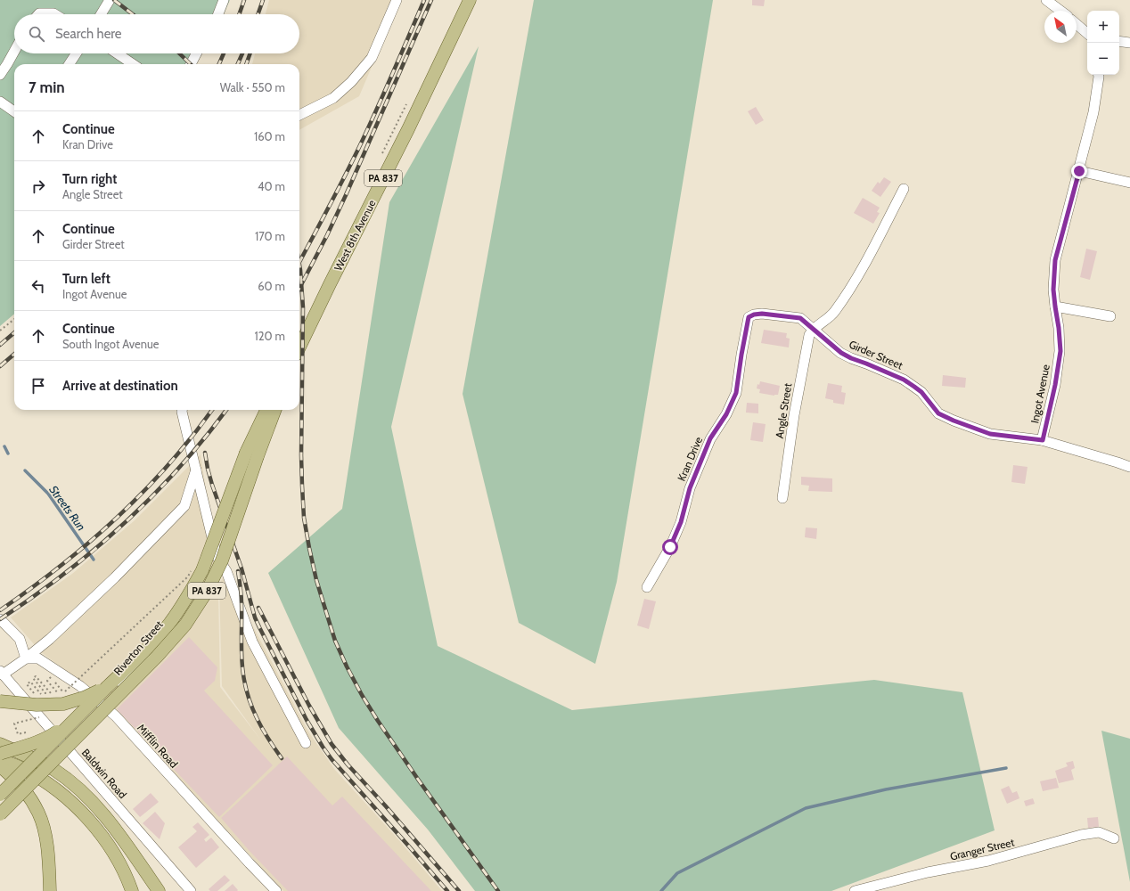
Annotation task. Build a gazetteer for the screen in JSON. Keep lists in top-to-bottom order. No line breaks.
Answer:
{"streets":{"main road":["PA 837","West 8th Avenue"],"street":["Girder Street","Ingot Avenue","Angle Street","Kran Drive","Riverton Street","Mifflin Road","Baldwin Road","Granger Street"]},"crossings":[["Girder Street","Ingot Avenue"],["Girder Street","Angle Street"],["Girder Street","Kran Drive"],["Angle Street","Kran Drive"],["Riverton Street","Mifflin Road"],["Riverton Street","Baldwin Road"]],"water":["Streets Run"],"north":"top left","page":{"map_buttons":["+","−"],"search":"Search here","heading":["7 min","Walk · 550 m"],"list":[["Continue","Kran Drive","160 m"],["Turn right","Angle Street","40 m"],["Continue","Girder Street","170 m"],["Turn left","Ingot Avenue","60 m"],["Continue","South Ingot Avenue","120 m"],"Arrive at destination"]}}
